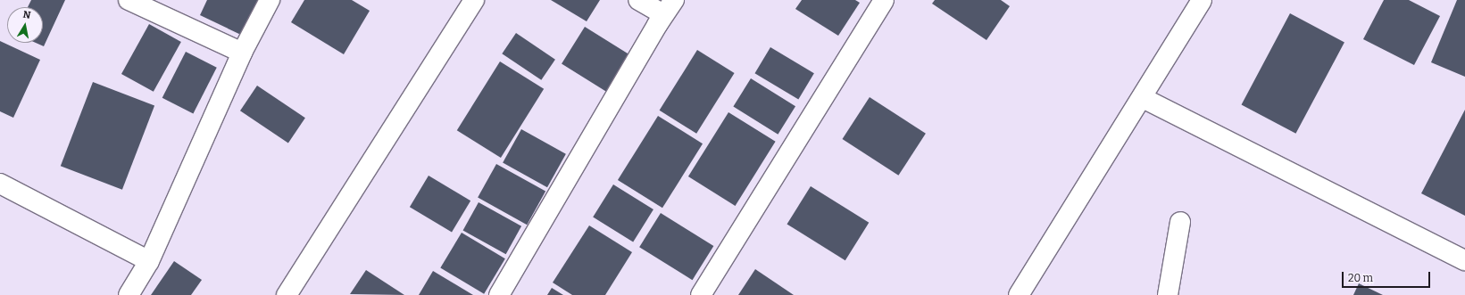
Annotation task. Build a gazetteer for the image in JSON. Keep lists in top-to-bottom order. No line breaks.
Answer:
{"scale_bar":"20 m","north":"top"}
